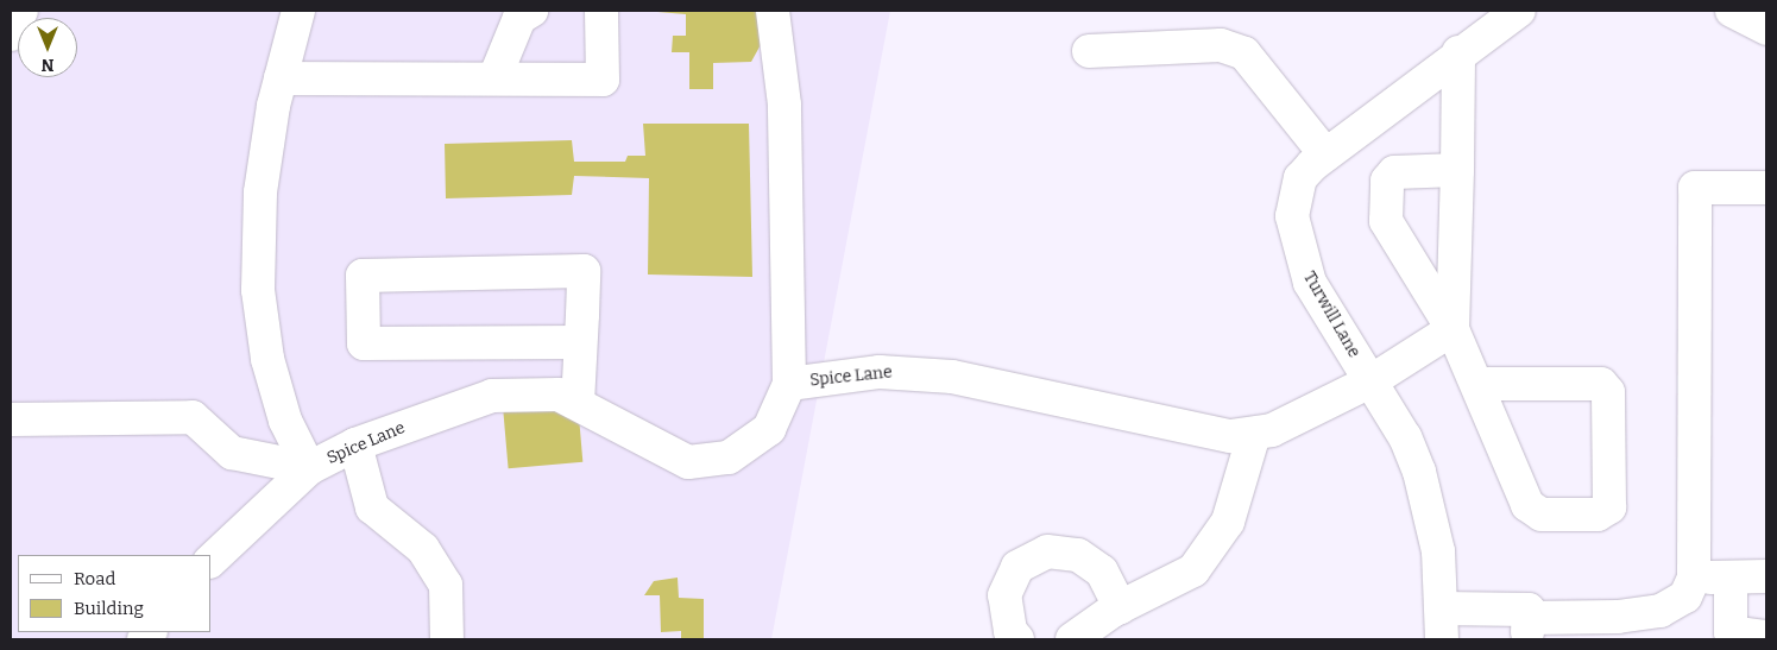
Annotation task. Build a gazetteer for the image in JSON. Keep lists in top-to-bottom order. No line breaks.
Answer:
{"streets":{"street":["Turwill Lane","Spice Lane"]},"crossings":[["Turwill Lane","Spice Lane"]],"legend":["Road","Building"],"north":"bottom"}
